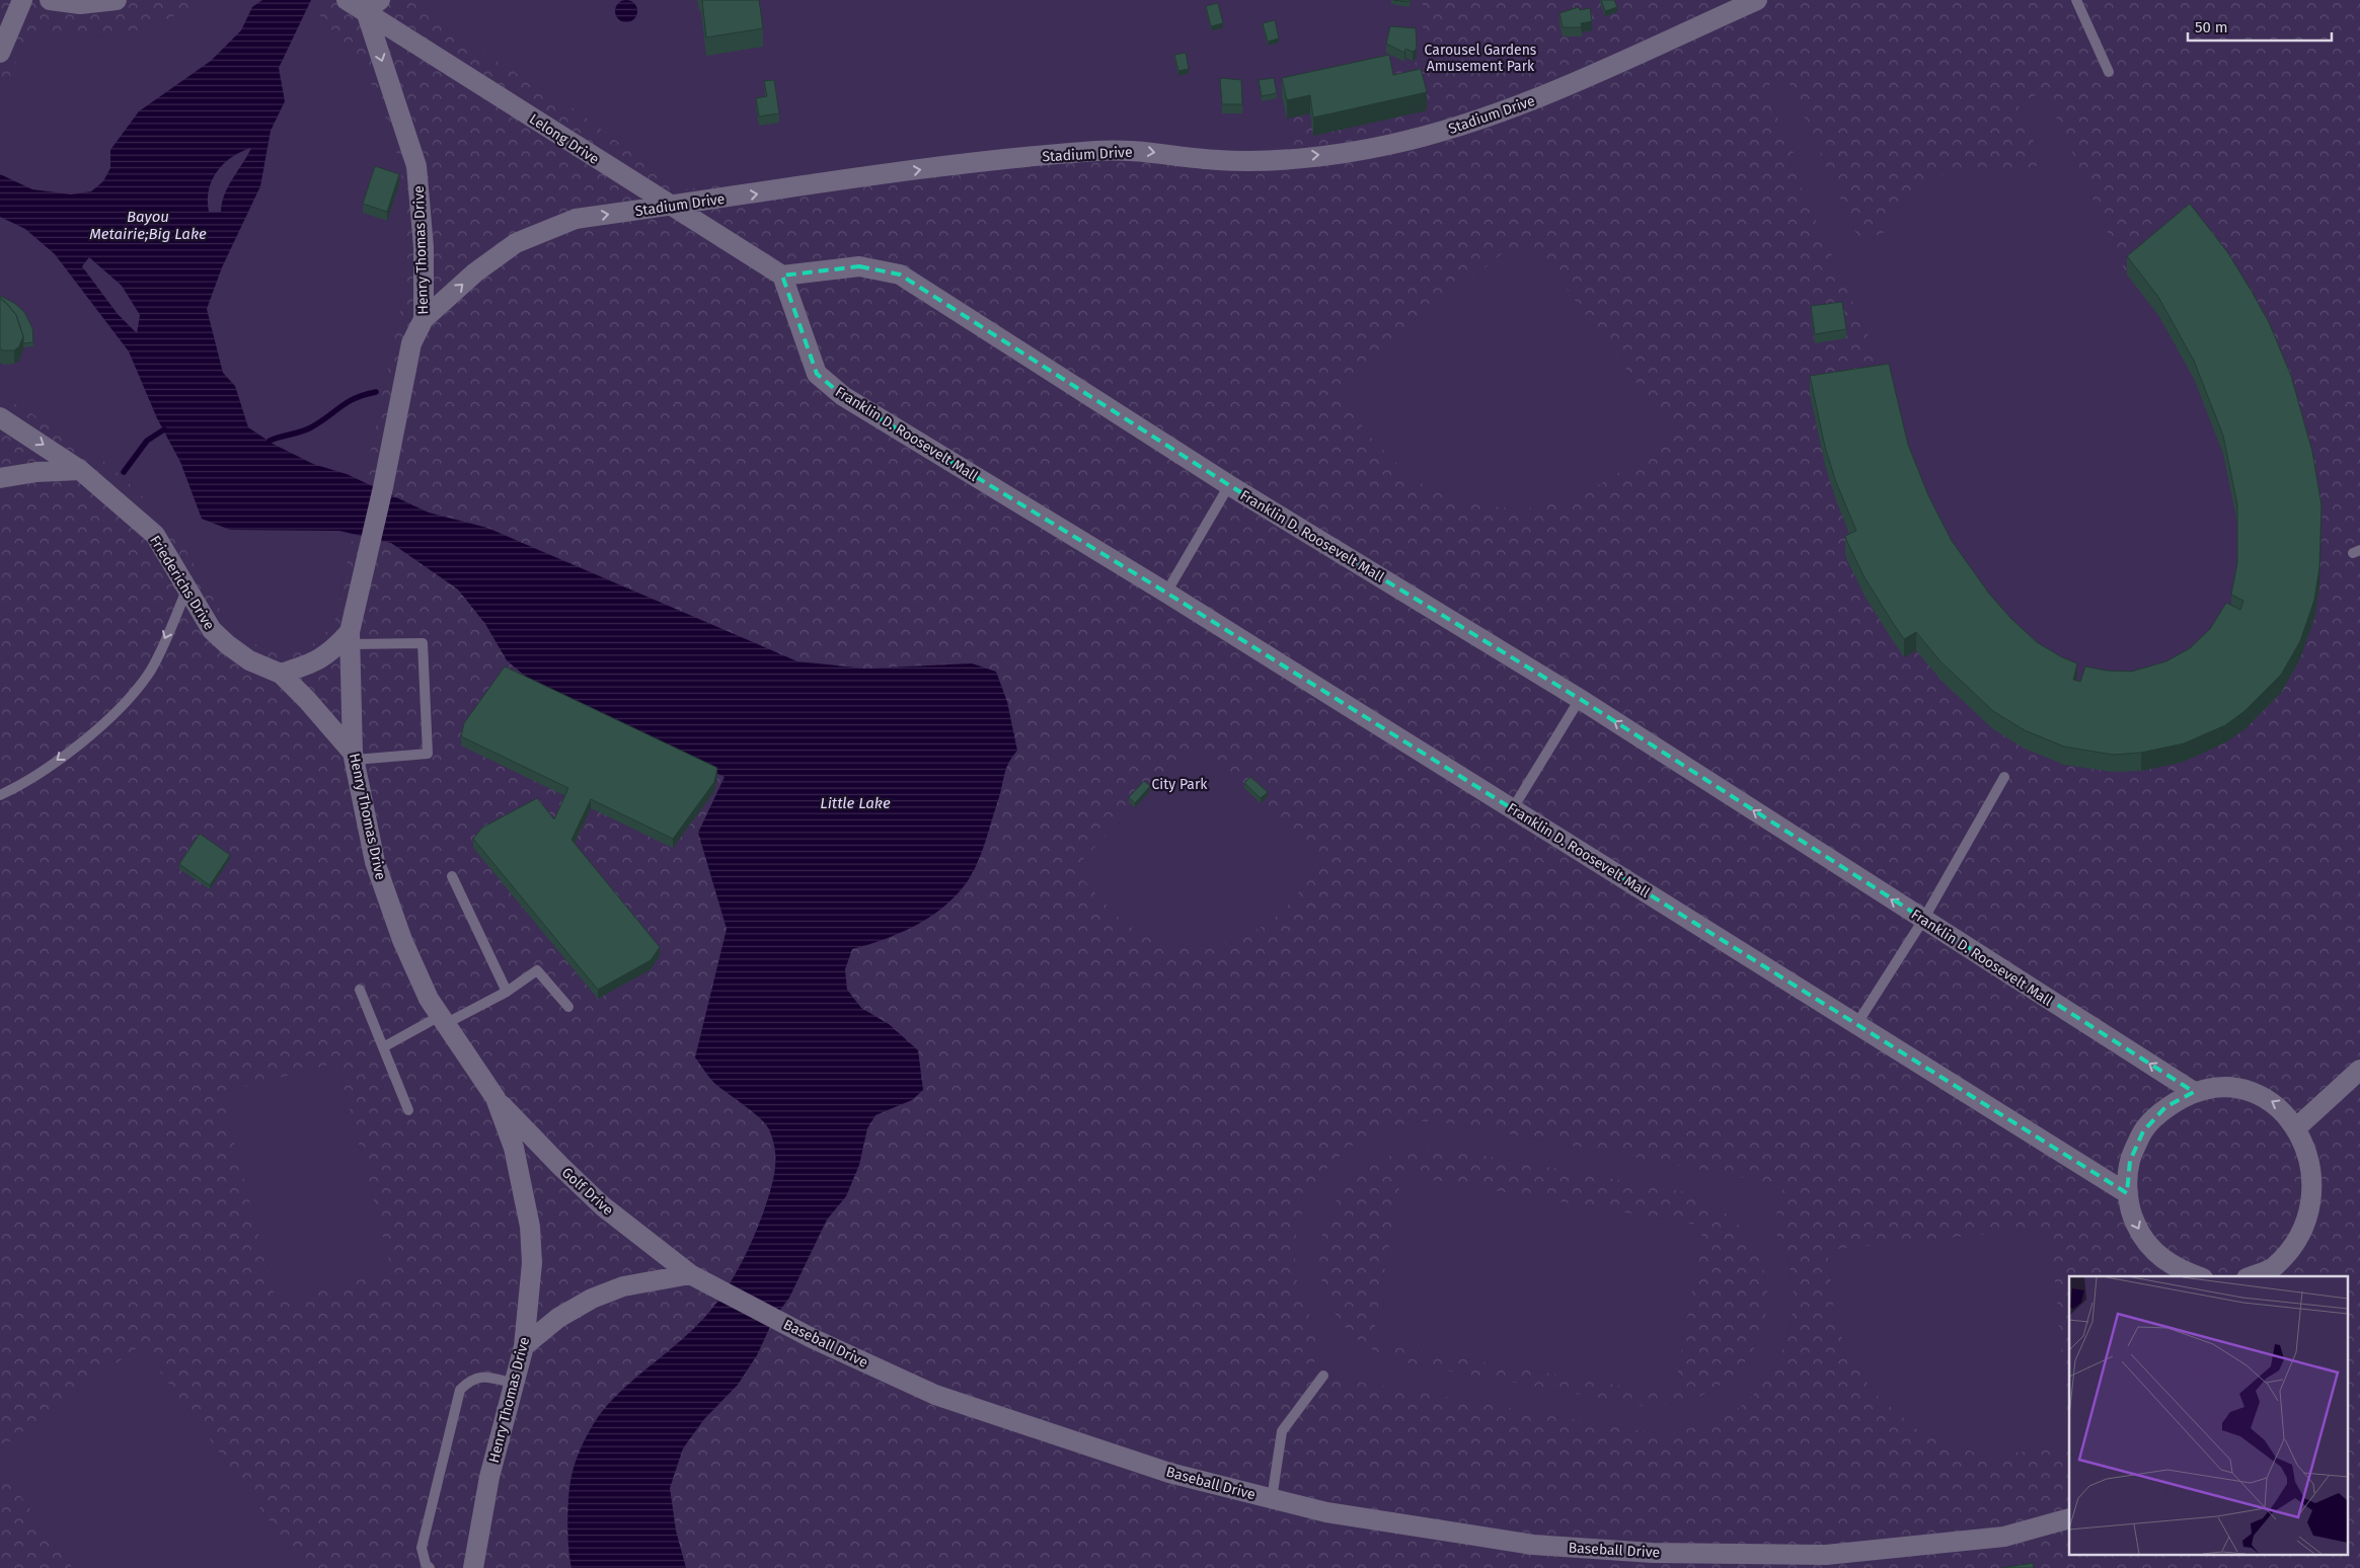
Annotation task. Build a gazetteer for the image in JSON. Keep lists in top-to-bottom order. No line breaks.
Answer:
{"streets":{"street":["Stadium Drive","Lelong Drive","Henry Thomas Drive","Franklin D. Roosevelt Mall","Friederichs Drive","Golf Drive","Baseball Drive"]},"crossings":[["Stadium Drive","Lelong Drive"],["Stadium Drive","Henry Thomas Drive"],["Lelong Drive","Henry Thomas Drive"],["Lelong Drive","Franklin D. Roosevelt Mall"],["Henry Thomas Drive","Friederichs Drive"],["Henry Thomas Drive","Golf Drive"],["Golf Drive","Baseball Drive"]],"one_way":["Stadium Drive"],"water":["Bayou Metairie;Big Lake","Little Lake"],"parks":["Carousel Gardens Amusement Park","City Park"],"scale_bar":"50 m"}
